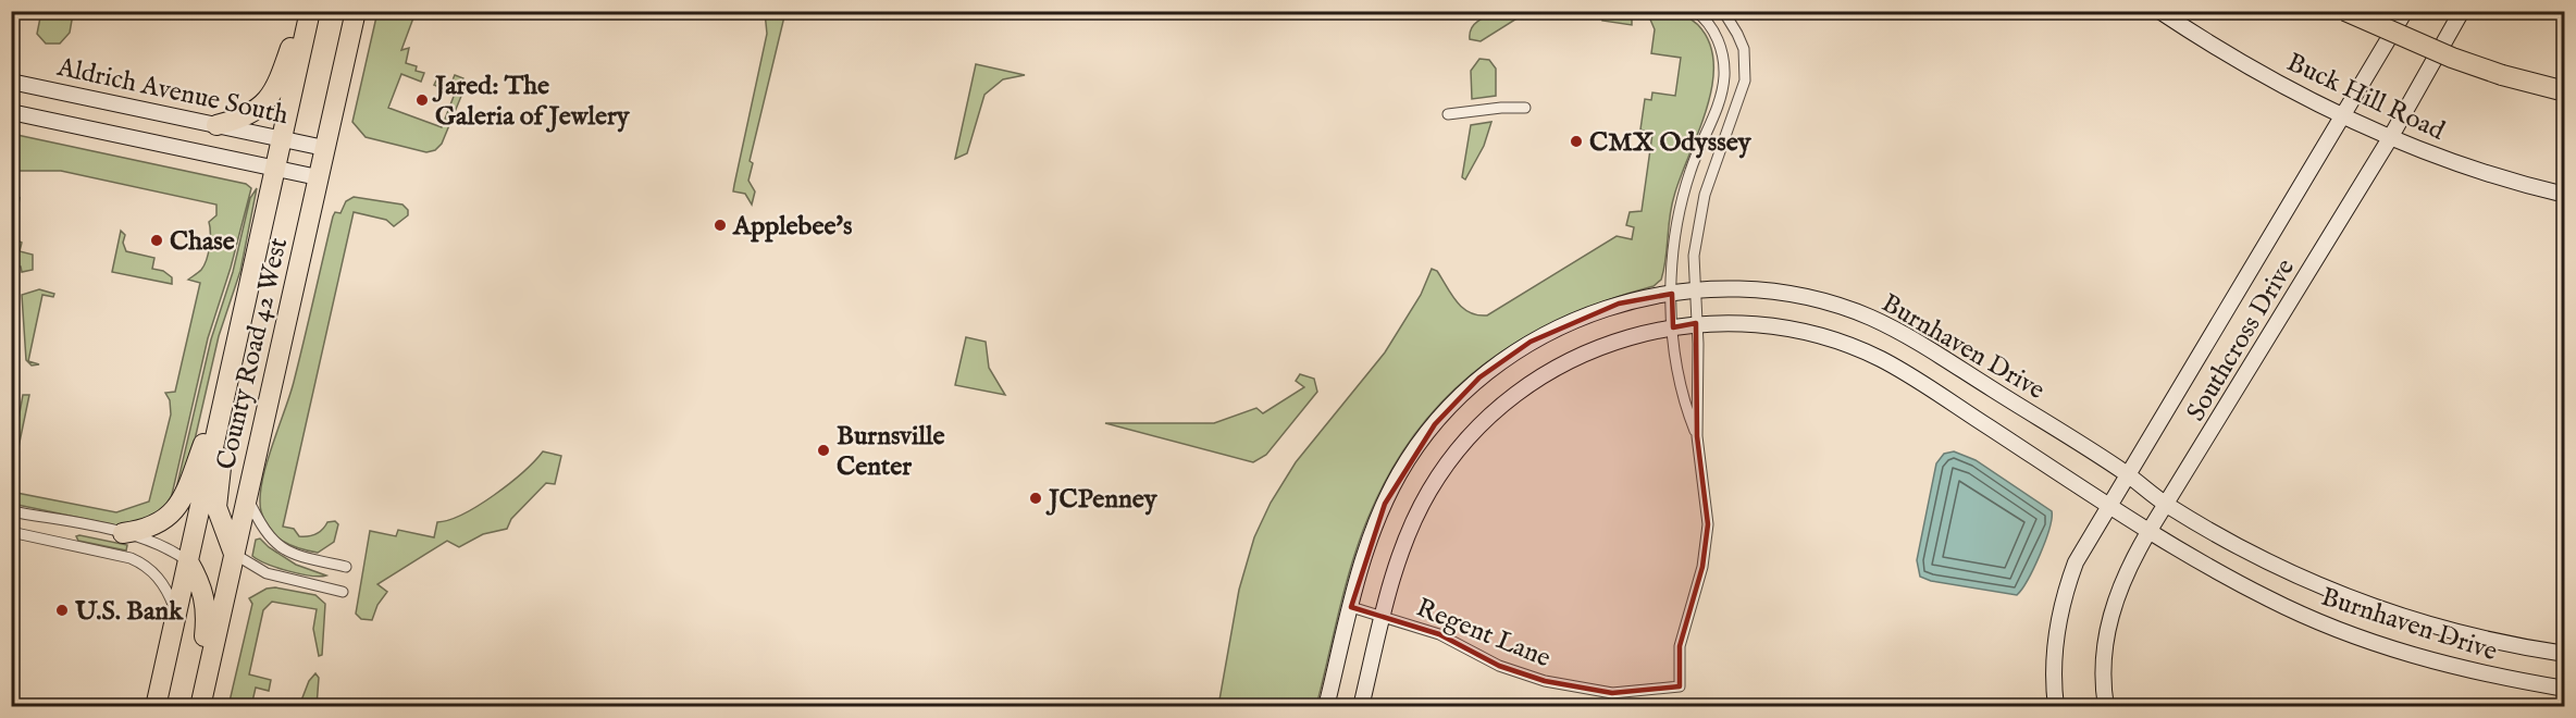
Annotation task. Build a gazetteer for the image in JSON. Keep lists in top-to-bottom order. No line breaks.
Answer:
{"streets":{"highway":["County Road 42 West"],"street":["Aldrich Avenue South","Buck Hill Road","Southcross Drive","Burnhaven Drive","Regent Lane"]},"crossings":[["Aldrich Avenue South","County Road 42 West"],["Buck Hill Road","Southcross Drive"],["Southcross Drive","Burnhaven Drive"],["Burnhaven Drive","Regent Lane"]],"places":["Jared: The Galeria of Jewlery","CMX Odyssey","Applebee's","Chase","Burnsville Center","JCPenney","U.S. Bank"]}
